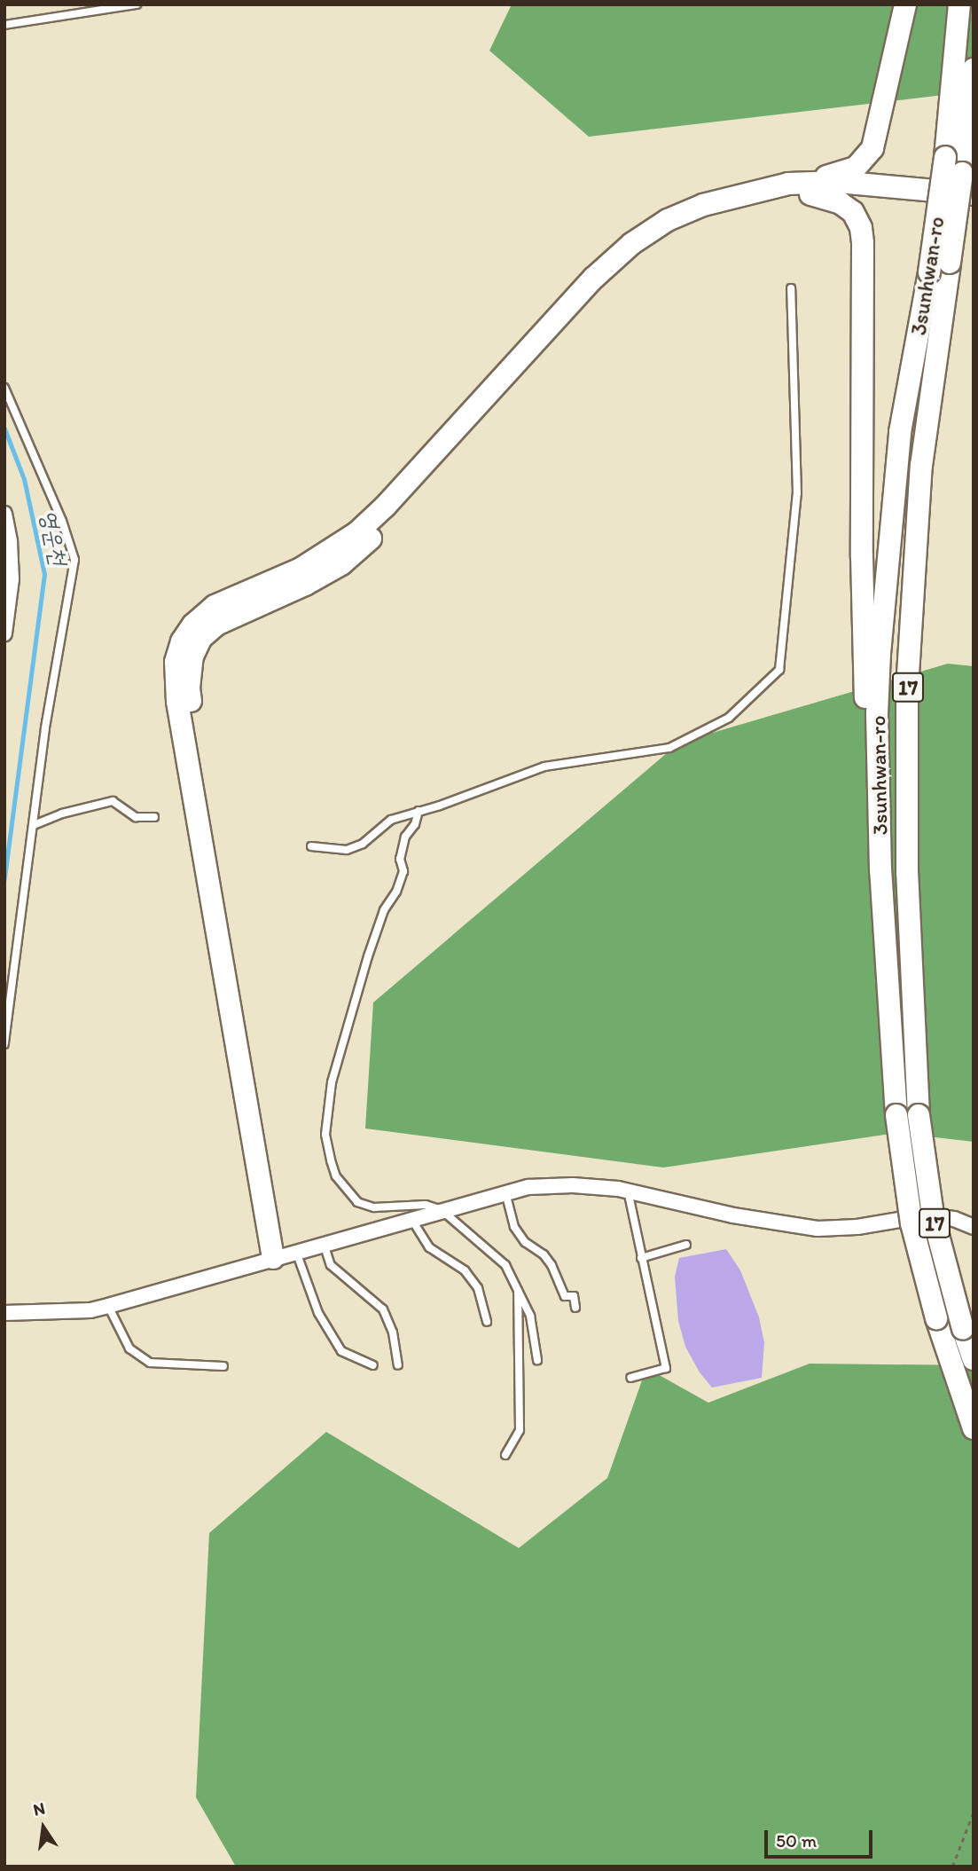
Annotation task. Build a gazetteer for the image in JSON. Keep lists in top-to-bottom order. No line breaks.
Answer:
{"streets":{"highway":["3sunhwan-ro","17"]},"water":["영운천"],"scale_bar":"50 m","north":"top"}
